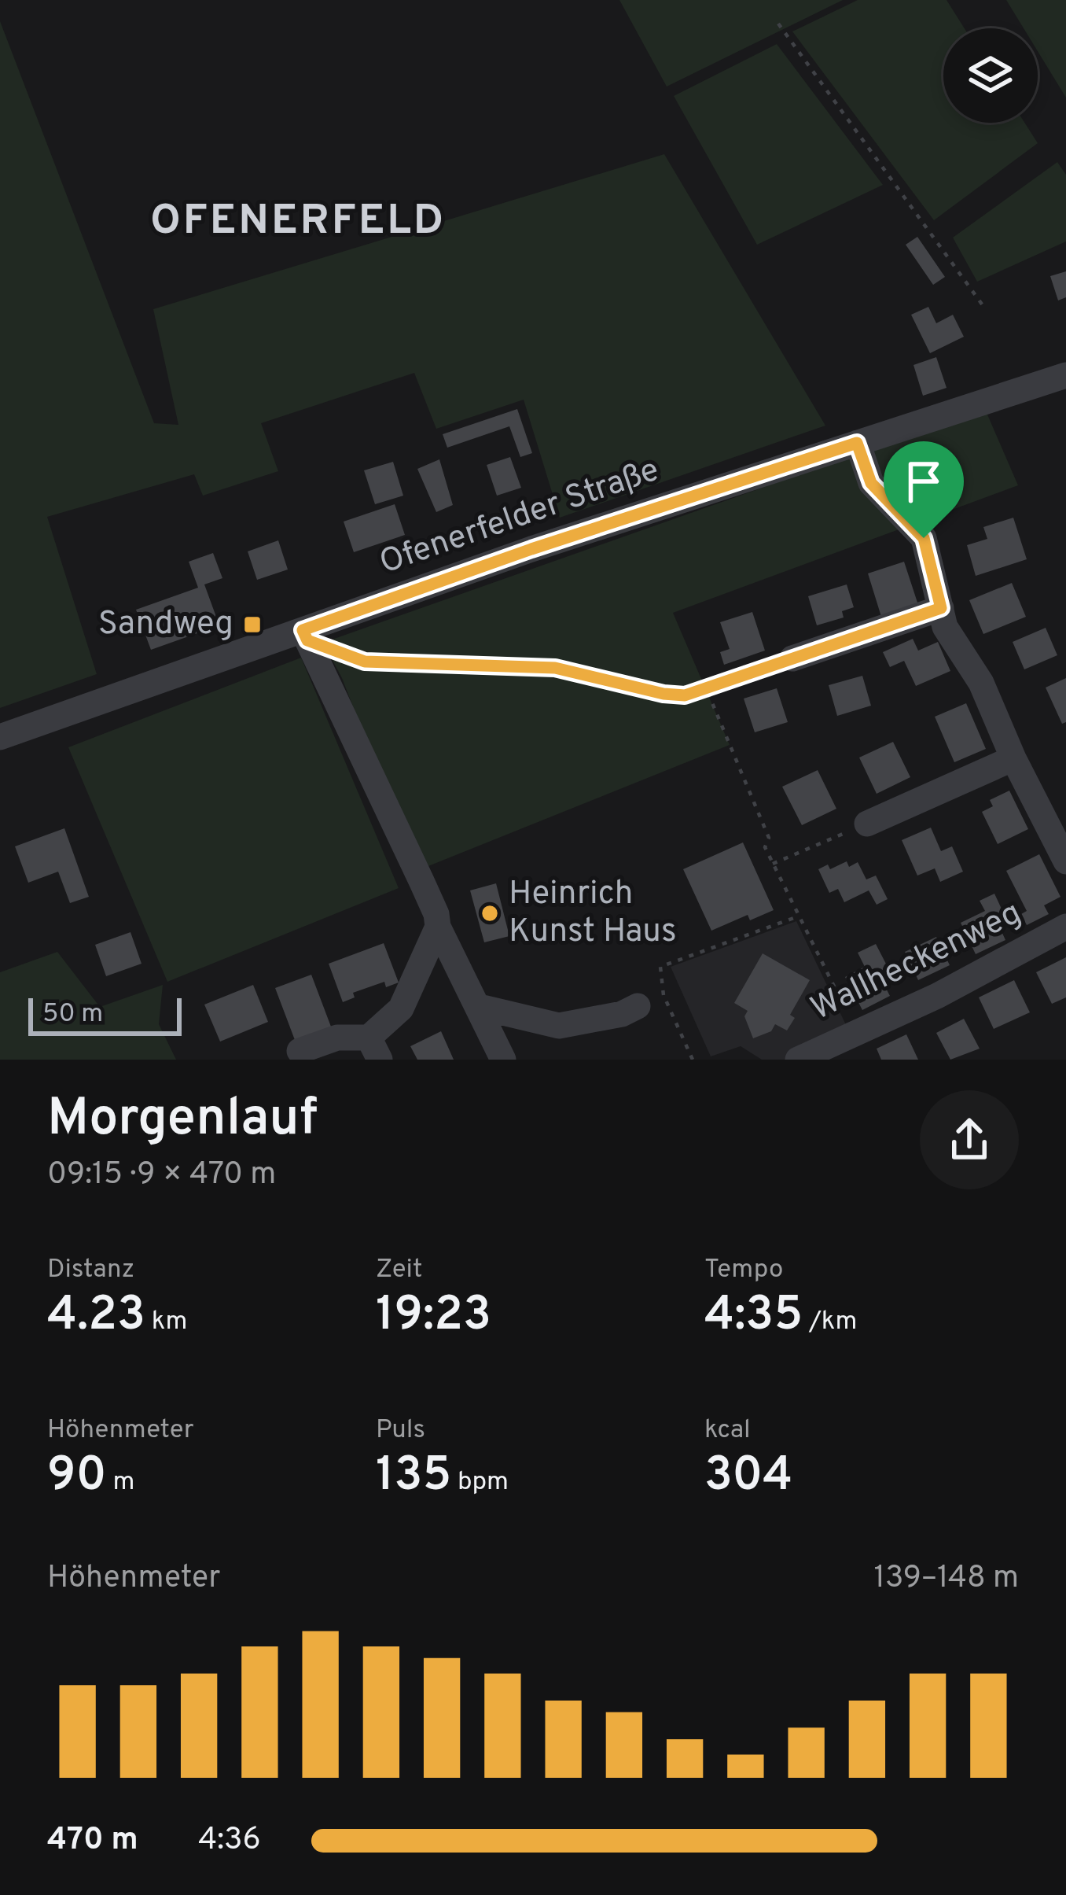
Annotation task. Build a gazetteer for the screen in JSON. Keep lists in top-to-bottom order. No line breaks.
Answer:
{"streets":{"street":["Ofenerfelder Straße","Wallheckenweg"]},"districts":["OFENERFELD"],"places":{"transit":["Sandweg"],"other":["Heinrich Kunst Haus"]},"scale_bar":"50 m","page":{"scale":"50 m","heading":["Morgenlauf","09:15 · 9 × 470 m"],"stats":[["Distanz","4.23 km"],["Zeit","19:23"],["Tempo","4:35 /km"],["Höhenmeter","90 m"],["Puls","135 bpm"],["kcal","304"]],"chart":["Höhenmeter","139–148 m"],"list":[{"name":"470 m","note":"4:36"}]}}
